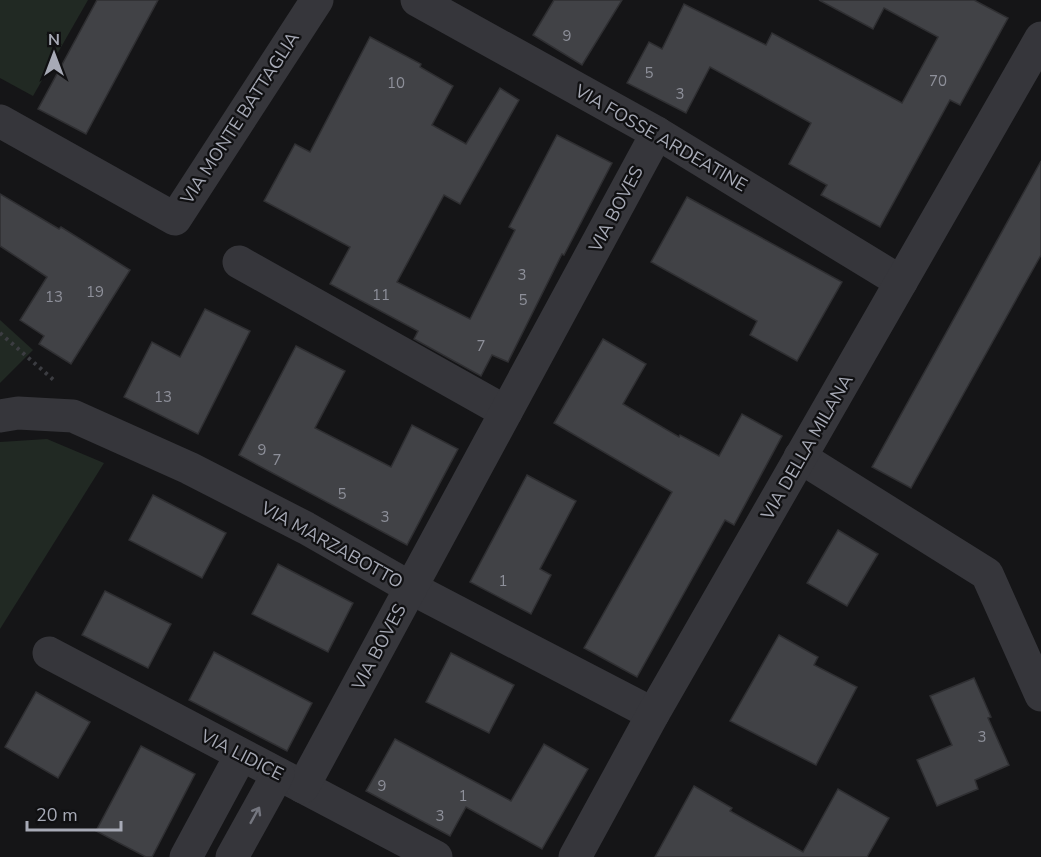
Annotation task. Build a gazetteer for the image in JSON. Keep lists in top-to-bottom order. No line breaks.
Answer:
{"streets":{"street":["VIA MONTE BATTAGLIA","VIA FOSSE ARDEATINE","VIA BOVES","VIA DELLA MILANA","VIA MARZABOTTO","VIA LIDICE"]},"crossings":[["VIA FOSSE ARDEATINE","VIA BOVES"],["VIA FOSSE ARDEATINE","VIA DELLA MILANA"],["VIA BOVES","VIA MARZABOTTO"],["VIA BOVES","VIA LIDICE"],["VIA DELLA MILANA","VIA MARZABOTTO"]],"house_numbers":["9","5","70","10","3","3","19","11","13","5","7","13","9","7","5","3","1","3","9","1","3"],"scale_bar":"20 m","north":"top"}
